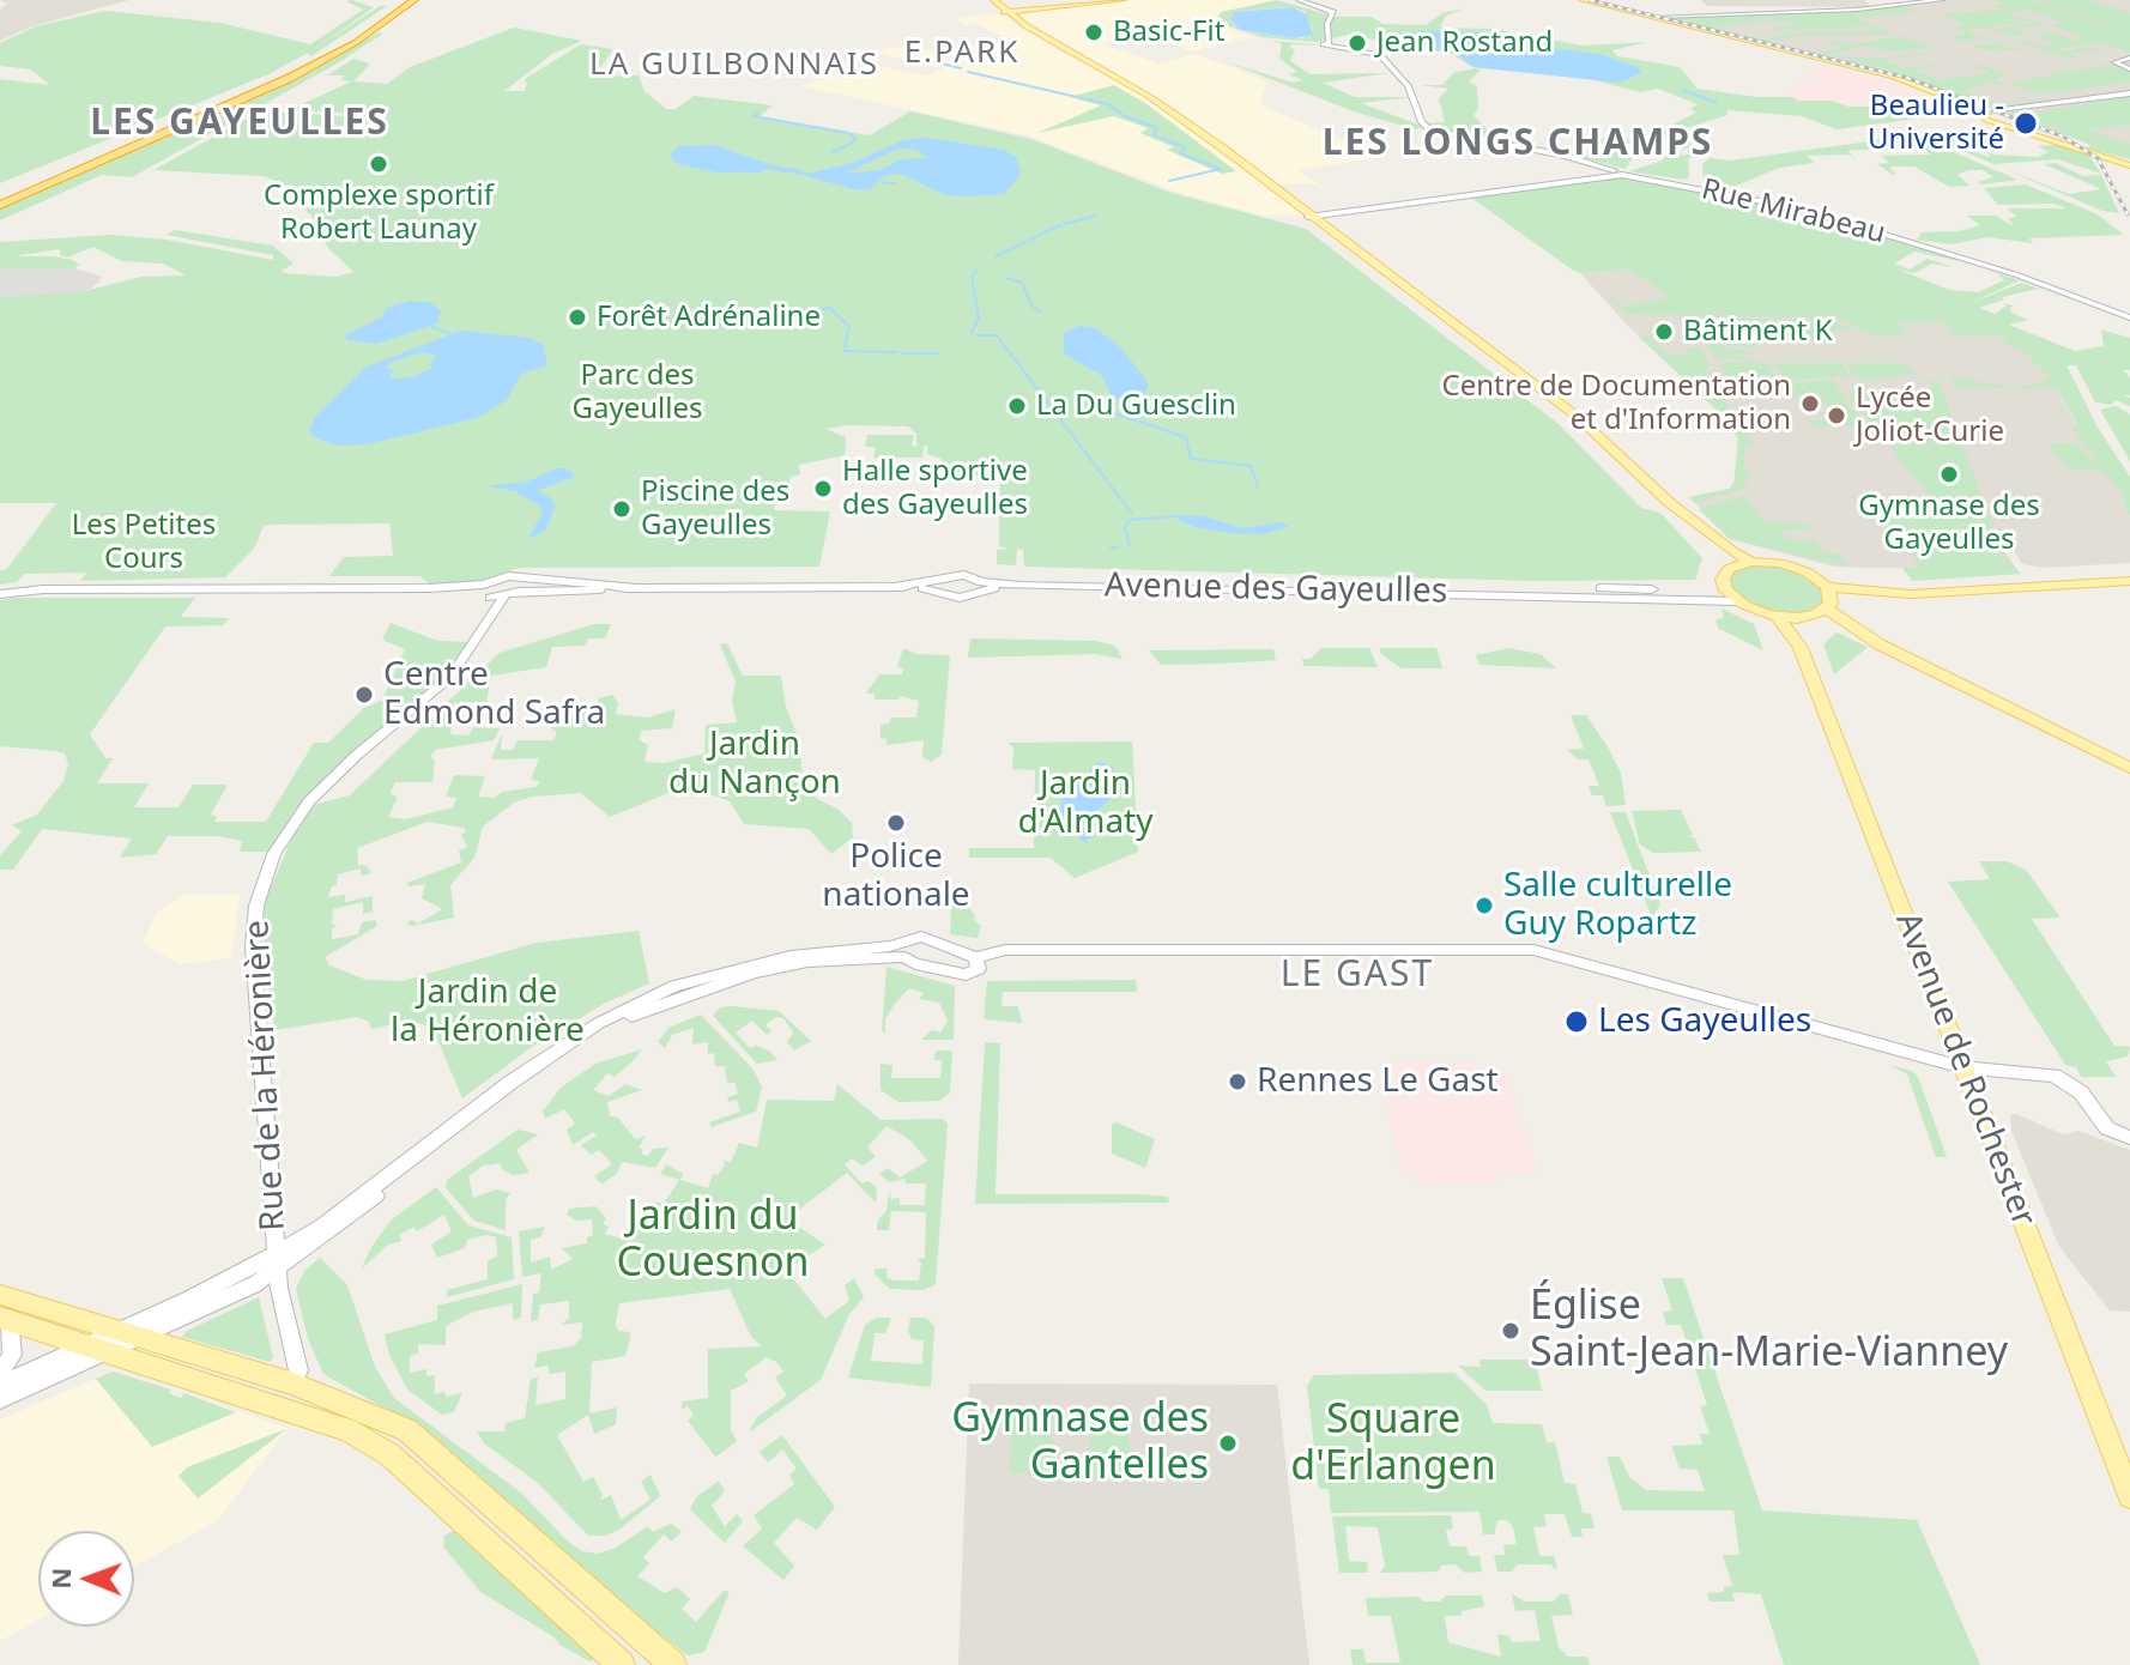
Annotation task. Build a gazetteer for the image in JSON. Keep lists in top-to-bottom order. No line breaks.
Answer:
{"streets":{"main road":["Avenue de Rochester"],"street":["Rue Mirabeau","Avenue des Gayeulles","Rue de la Héronière"]},"crossings":[["Avenue des Gayeulles","Rue de la Héronière"]],"districts":["E.PARK","LA GUILBONNAIS","LES GAYEULLES","LES LONGS CHAMPS","LE GAST"],"parks":["Parc des Gayeulles","Les Petites Cours","Jardin du Nançon","Jardin d'Almaty","Jardin de la Héronière","Jardin du Couesnon","Square d'Erlangen"],"places":["Basic-Fit","Jean Rostand","Beaulieu - Université","Complexe sportif Robert Launay","Forêt Adrénaline","Bâtiment K","Centre de Documentation et d'Information","La Du Guesclin","Lycée Joliot-Curie","Gymnase des Gayeulles","Halle sportive des Gayeulles","Piscine des Gayeulles","Centre Edmond Safra","Police nationale","Salle culturelle Guy Ropartz","Les Gayeulles","Rennes Le Gast","Église Saint-Jean-Marie-Vianney","Gymnase des Gantelles"],"north":"left"}
